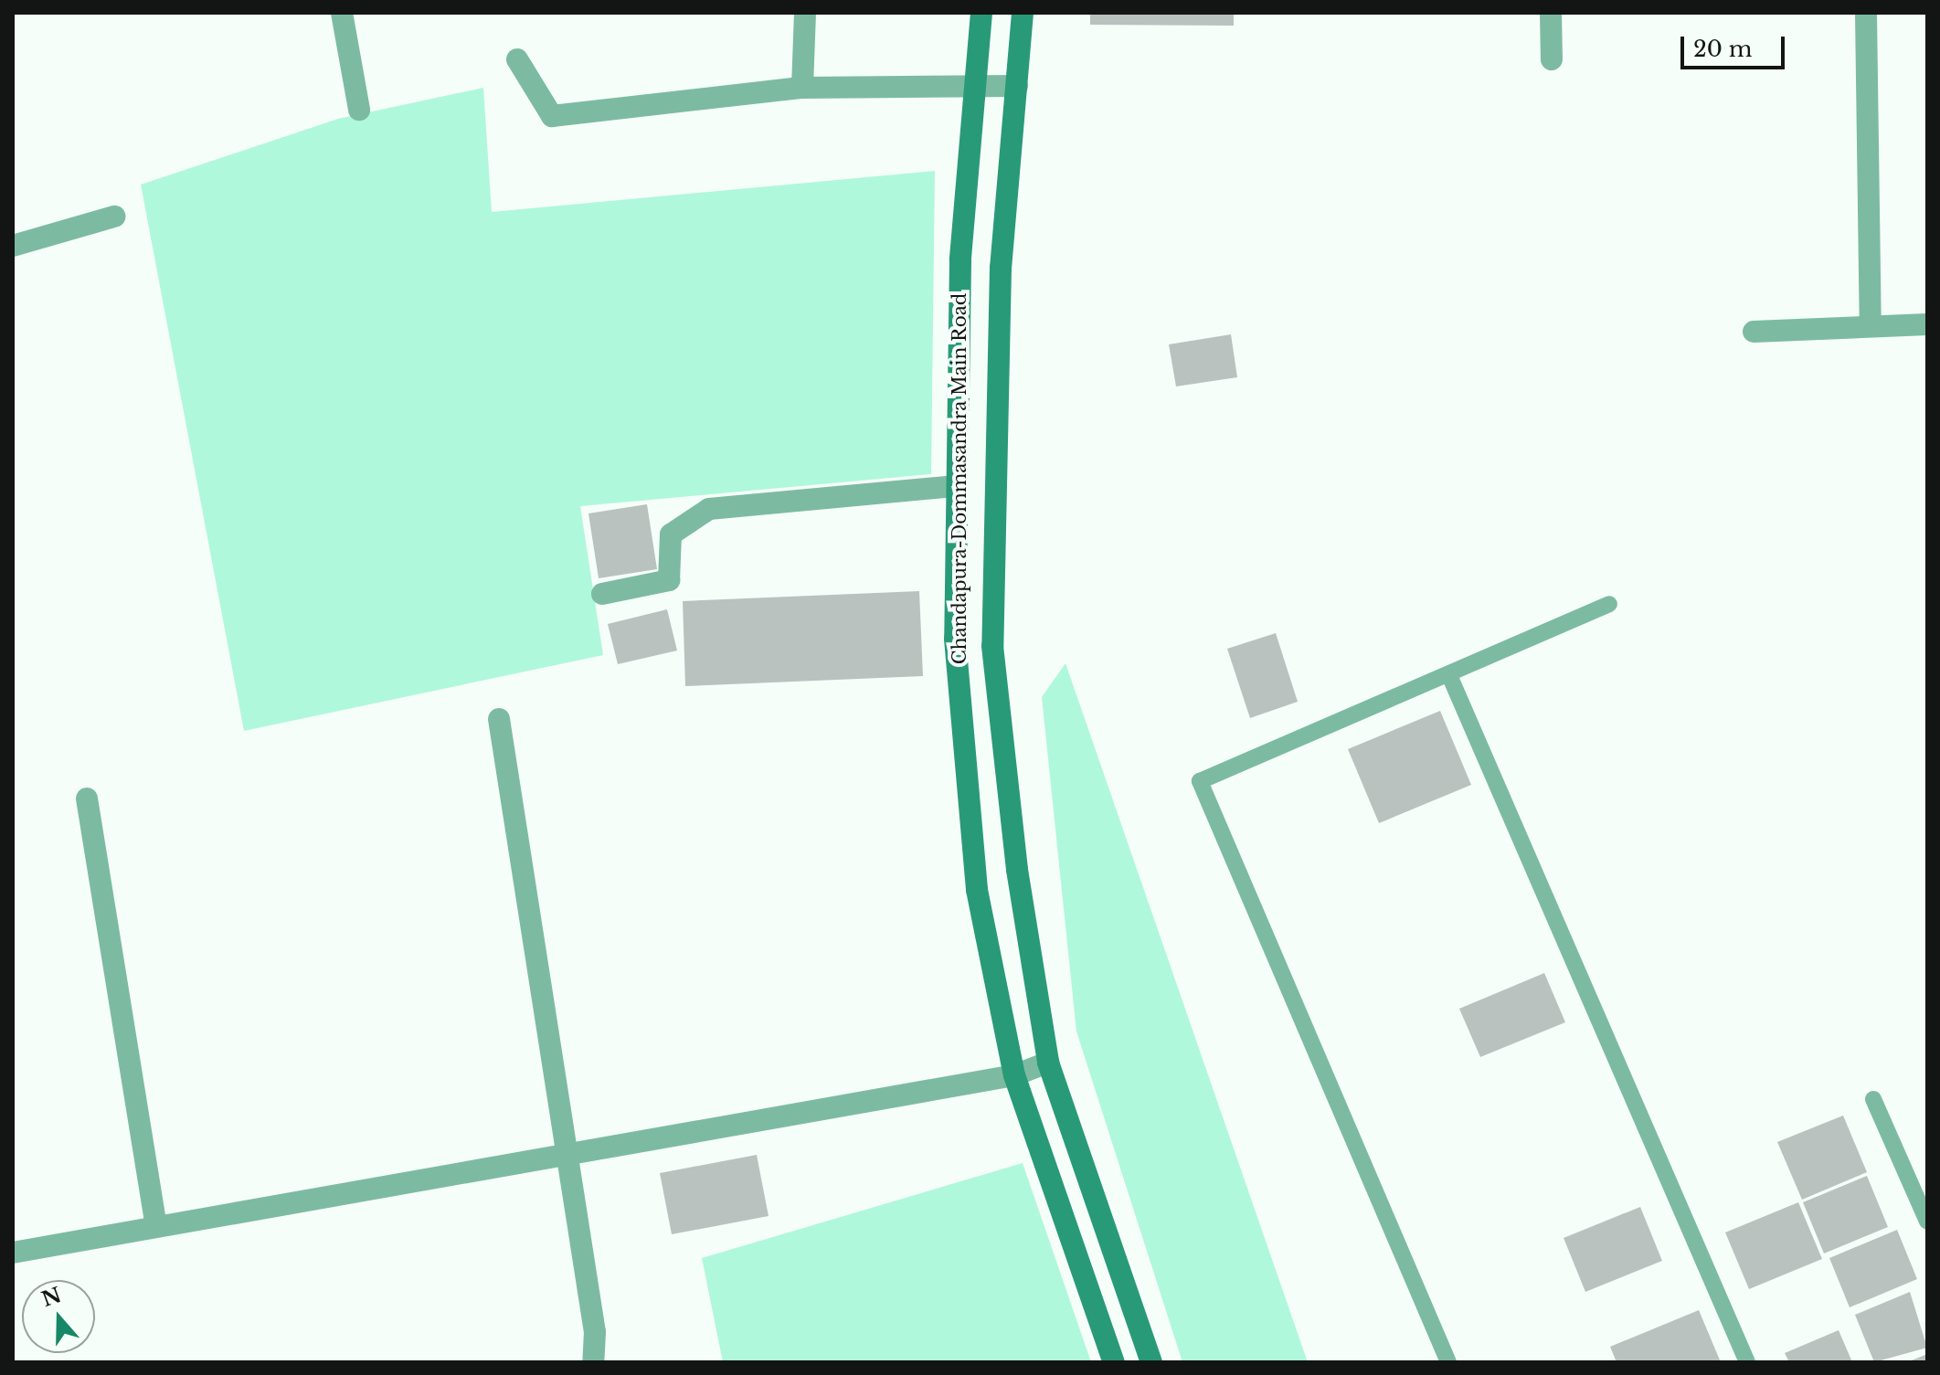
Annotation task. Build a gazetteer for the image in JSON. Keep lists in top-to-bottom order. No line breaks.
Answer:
{"streets":{"main road":["Chandapura-Dommasandra Main Road"]},"scale_bar":"20 m","north":"top"}
